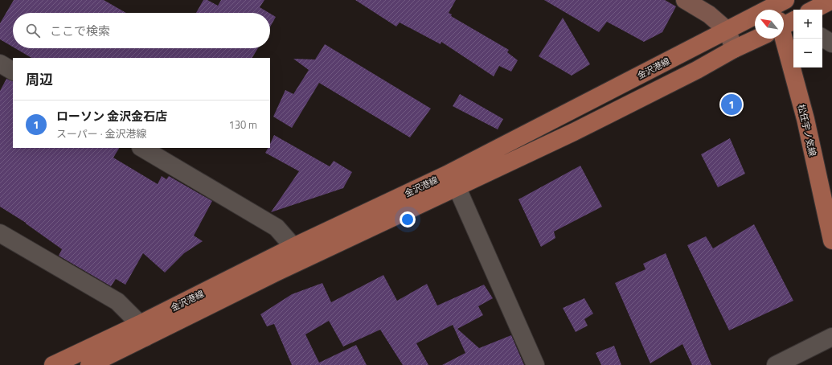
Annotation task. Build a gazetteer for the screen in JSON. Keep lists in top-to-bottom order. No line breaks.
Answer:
{"streets":{"main road":["金沢港線","松任宇ノ気線"]},"north":"top left","page":{"map_buttons":["+","−"],"search":"ここで検索","heading":"周辺","pins":"1","list":[{"mark":"1","name":"ローソン 金沢金石店","note":"スーパー · 金沢港線","value":"130 m"}]}}
